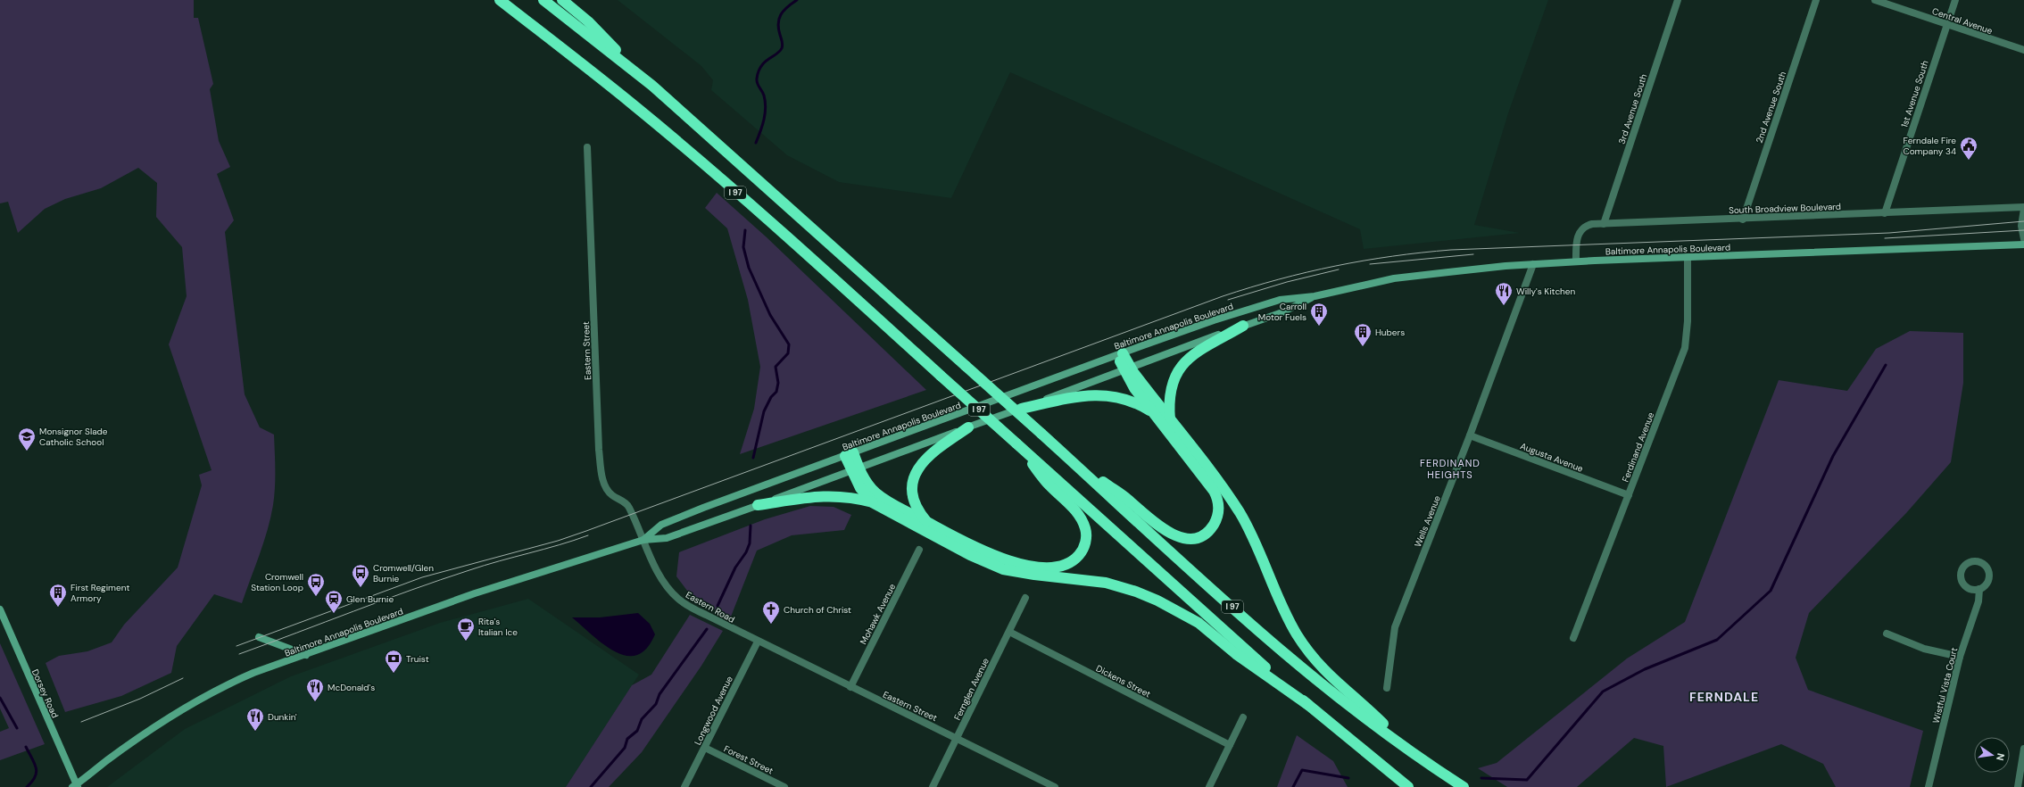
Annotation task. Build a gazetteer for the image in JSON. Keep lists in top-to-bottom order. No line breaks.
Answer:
{"streets":{"highway":["I 97"],"main road":["Baltimore Annapolis Boulevard","Dorsey Road"],"street":["Central Avenue","1st Avenue South","2nd Avenue South","3rd Avenue South","South Broadview Boulevard","Eastern Street","Ferdinand Avenue","Augusta Avenue","Wells Avenue","Eastern Road","Mohawk Avenue","Dickens Street","Wistful Vista Court","Fernglen Avenue","Longwood Avenue","Forest Street"]},"crossings":[["Central Avenue","1st Avenue South"],["1st Avenue South","South Broadview Boulevard"],["2nd Avenue South","South Broadview Boulevard"],["3rd Avenue South","South Broadview Boulevard"],["South Broadview Boulevard","Baltimore Annapolis Boulevard"],["Baltimore Annapolis Boulevard","Eastern Street"],["Baltimore Annapolis Boulevard","Ferdinand Avenue"],["Baltimore Annapolis Boulevard","Wells Avenue"],["Baltimore Annapolis Boulevard","Eastern Road"],["Baltimore Annapolis Boulevard","Dorsey Road"],["Eastern Street","Eastern Road"],["Eastern Street","Mohawk Avenue"],["Eastern Street","Fernglen Avenue"],["Eastern Street","Longwood Avenue"],["Ferdinand Avenue","Augusta Avenue"],["Augusta Avenue","Wells Avenue"],["Eastern Road","Longwood Avenue"],["Dickens Street","Fernglen Avenue"],["Longwood Avenue","Forest Street"]],"districts":["FERDINAND HEIGHTS","FERNDALE"],"places":{"public building":["Ferndale Fire Company 34"],"restaurant":["Willy's Kitchen","McDonald's","Dunkin'"],"building":["Carroll Motor Fuels","Hubers","First Regiment Armory"],"school or university":["Monsignor Slade Catholic School"],"bus stop":["Cromwell/Glen Burnie","Cromwell Station Loop"],"station":["Glen Burnie"],"church":["Church of Christ"],"cafe":["Rita's Italian Ice"],"bank":["Truist"]},"north":"right"}
